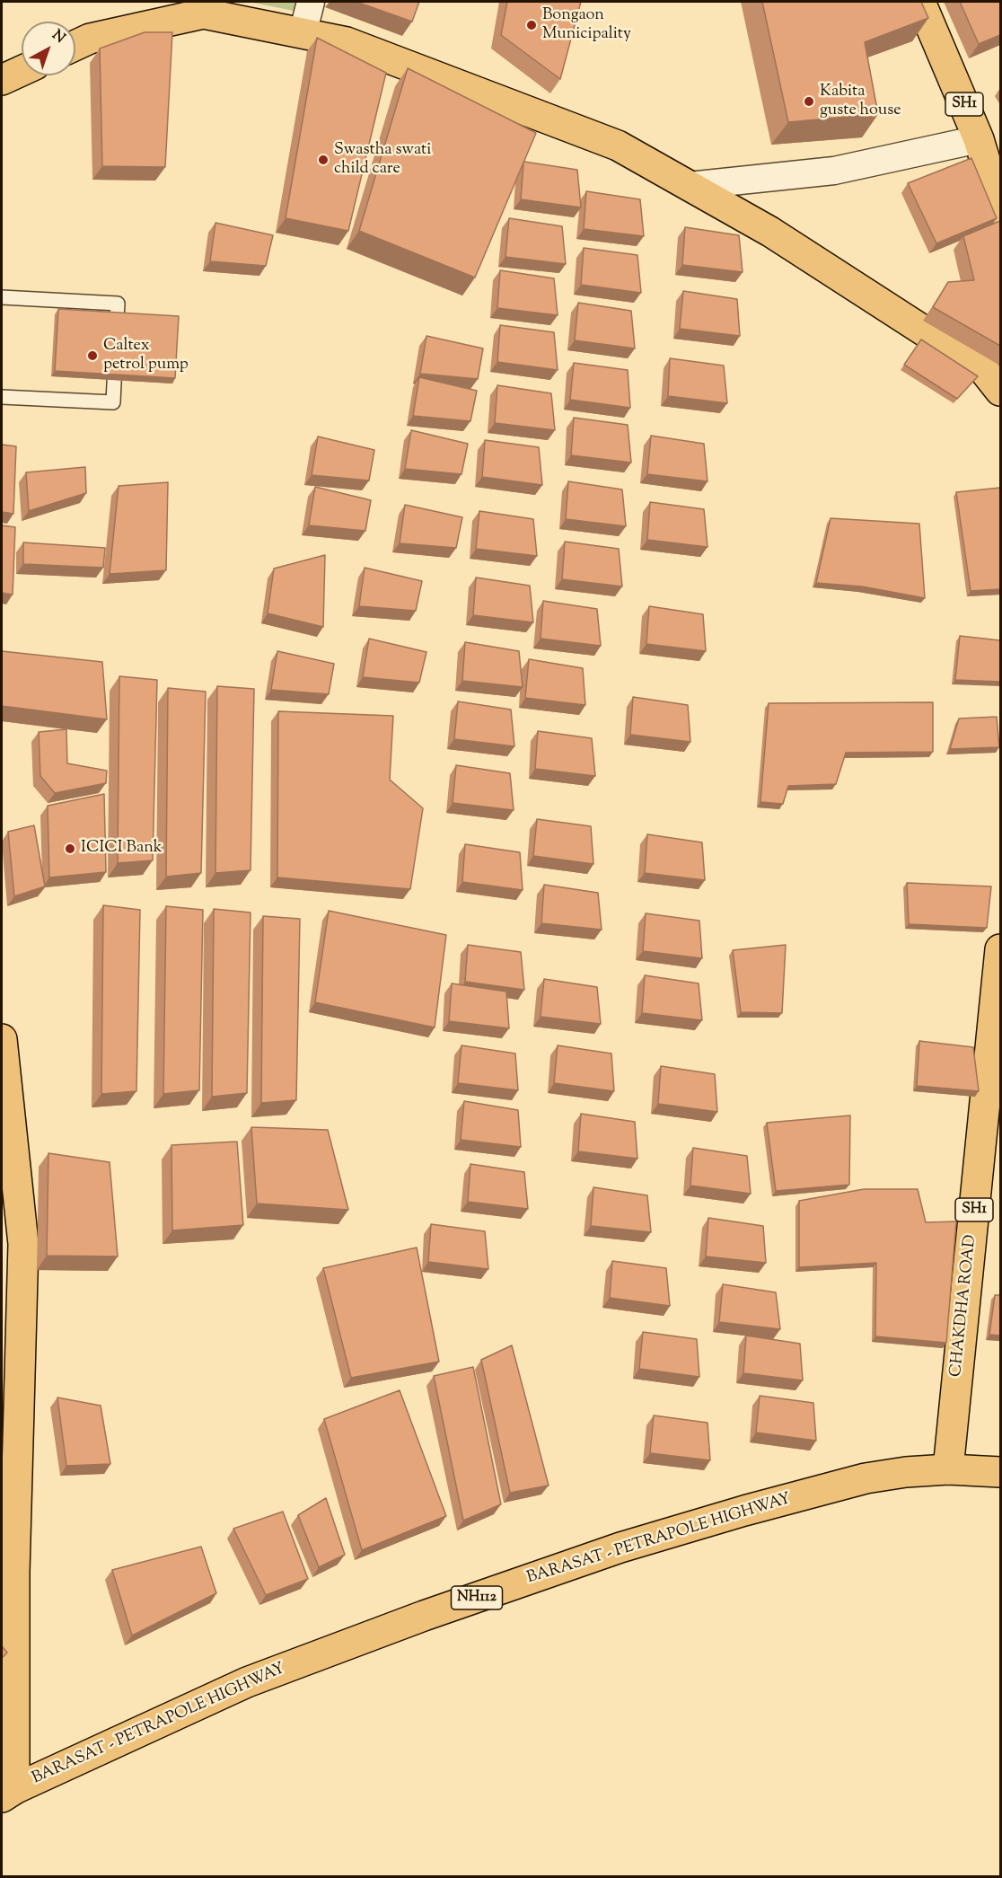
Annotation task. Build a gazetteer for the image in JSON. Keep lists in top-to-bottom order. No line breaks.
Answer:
{"streets":{"main road":["SH1","CHAKDHA ROAD","BARASAT - PETRAPOLE HIGHWAY","NH112"]},"crossings":[["CHAKDHA ROAD","BARASAT - PETRAPOLE HIGHWAY"]],"places":["Bongaon Municipality","Kabita guste house","Swastha swati child care","Caltex petrol pump","ICICI Bank"],"north":"top right"}
